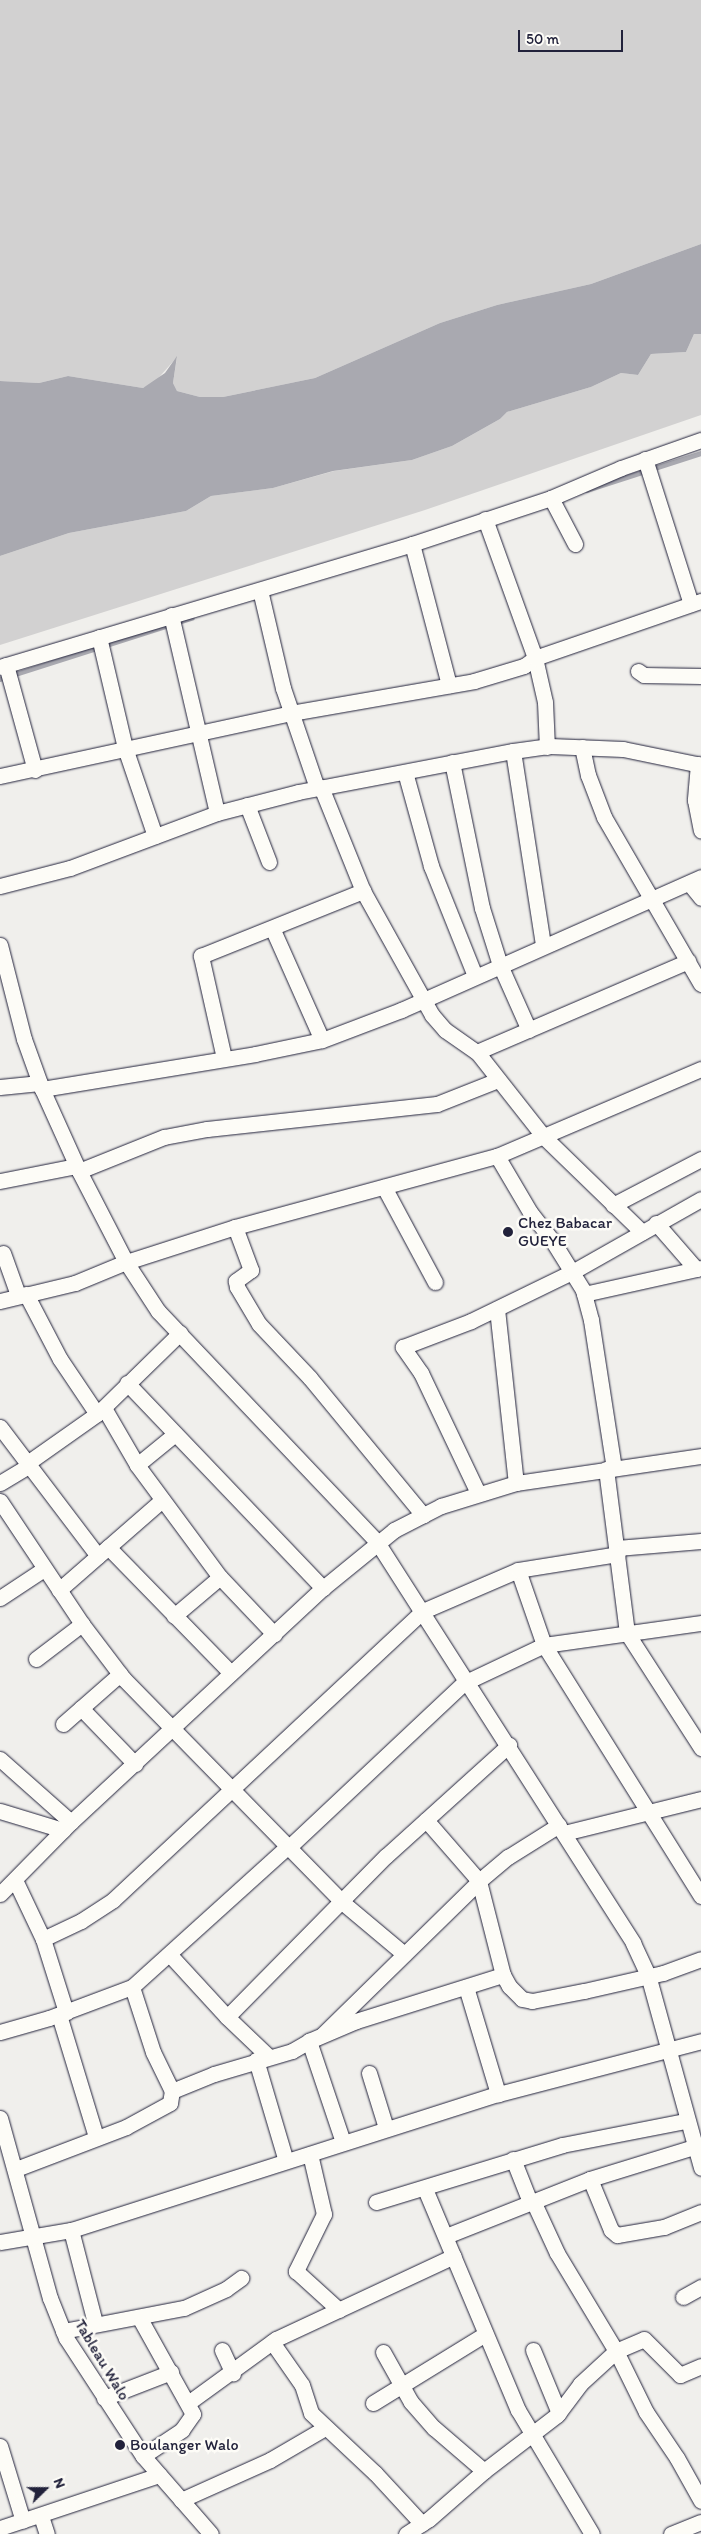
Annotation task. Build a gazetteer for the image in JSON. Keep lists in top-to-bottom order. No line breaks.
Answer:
{"streets":{"street":["Tableau Walo"]},"places":["Chez Babacar GUEYE","Boulanger Walo"],"scale_bar":"50 m","north":"right"}
